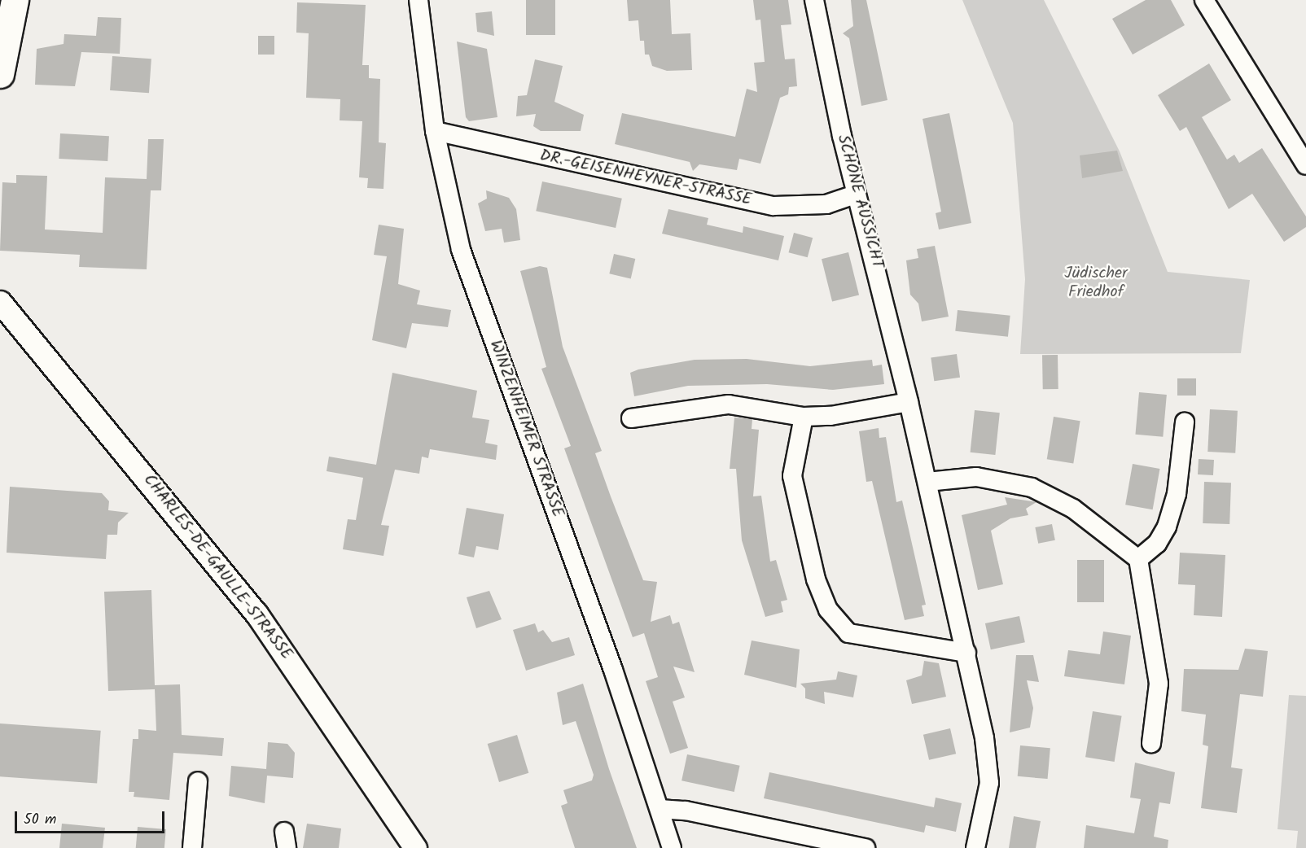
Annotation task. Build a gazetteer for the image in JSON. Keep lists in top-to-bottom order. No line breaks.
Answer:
{"streets":{"street":["DR.-GEISENHEYNER-STRASSE","SCHÖNE AUSSICHT","WINZENHEIMER STRASSE","CHARLES-DE-GAULLE-STRASSE"]},"crossings":[["DR.-GEISENHEYNER-STRASSE","SCHÖNE AUSSICHT"],["DR.-GEISENHEYNER-STRASSE","WINZENHEIMER STRASSE"]],"parks":["Jüdischer Friedhof"],"scale_bar":"50 m"}
